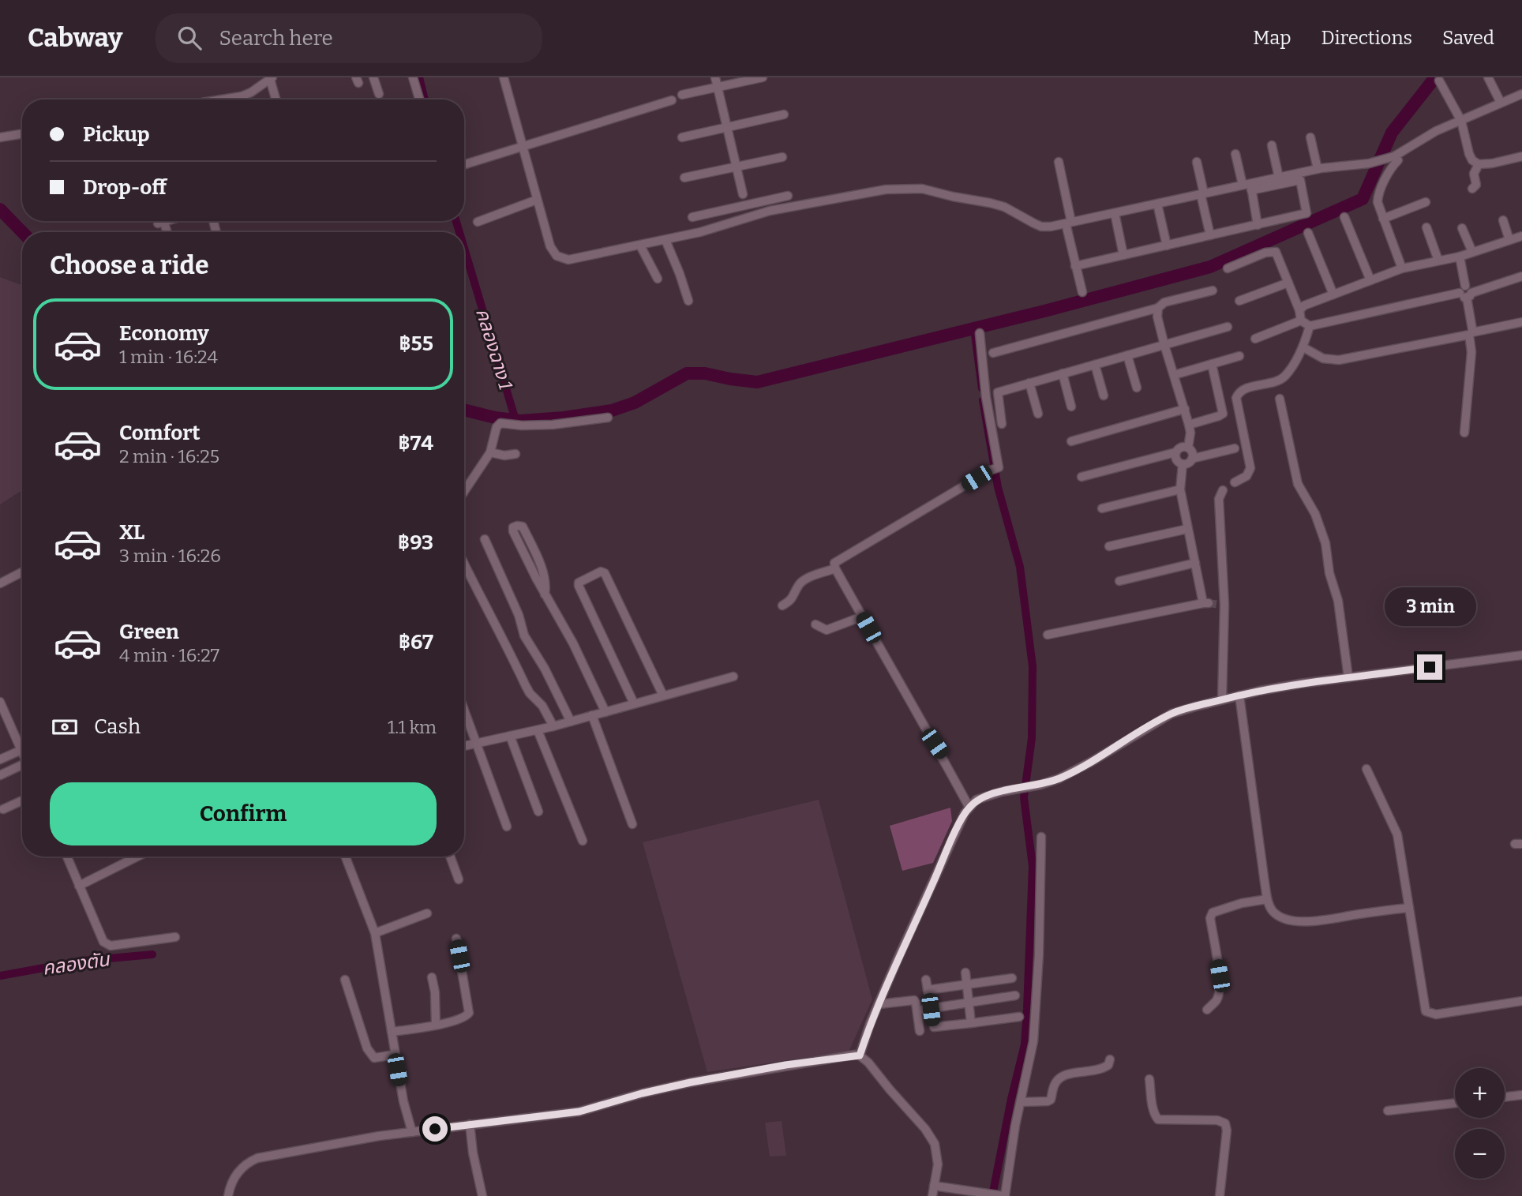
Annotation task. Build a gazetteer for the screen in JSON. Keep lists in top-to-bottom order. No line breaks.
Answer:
{"water":["คลองฉาง 1","คลองตัน"],"page":{"header":"Cabway","search":"Search here","nav":["Map","Directions","Saved"],"banner":["Pickup","Drop-off"],"heading":"Choose a ride","list":[{"name":"Economy","note":"1 min · 16:24","value":"฿55"},{"name":"Comfort","note":"2 min · 16:25","value":"฿74"},{"name":"XL","note":"3 min · 16:26","value":"฿93"},{"name":"Green","note":"4 min · 16:27","value":"฿67"}],"bubble":"3 min","pay":["Cash","1.1 km"],"buttons":"Confirm","map_buttons":["+","−"]}}
